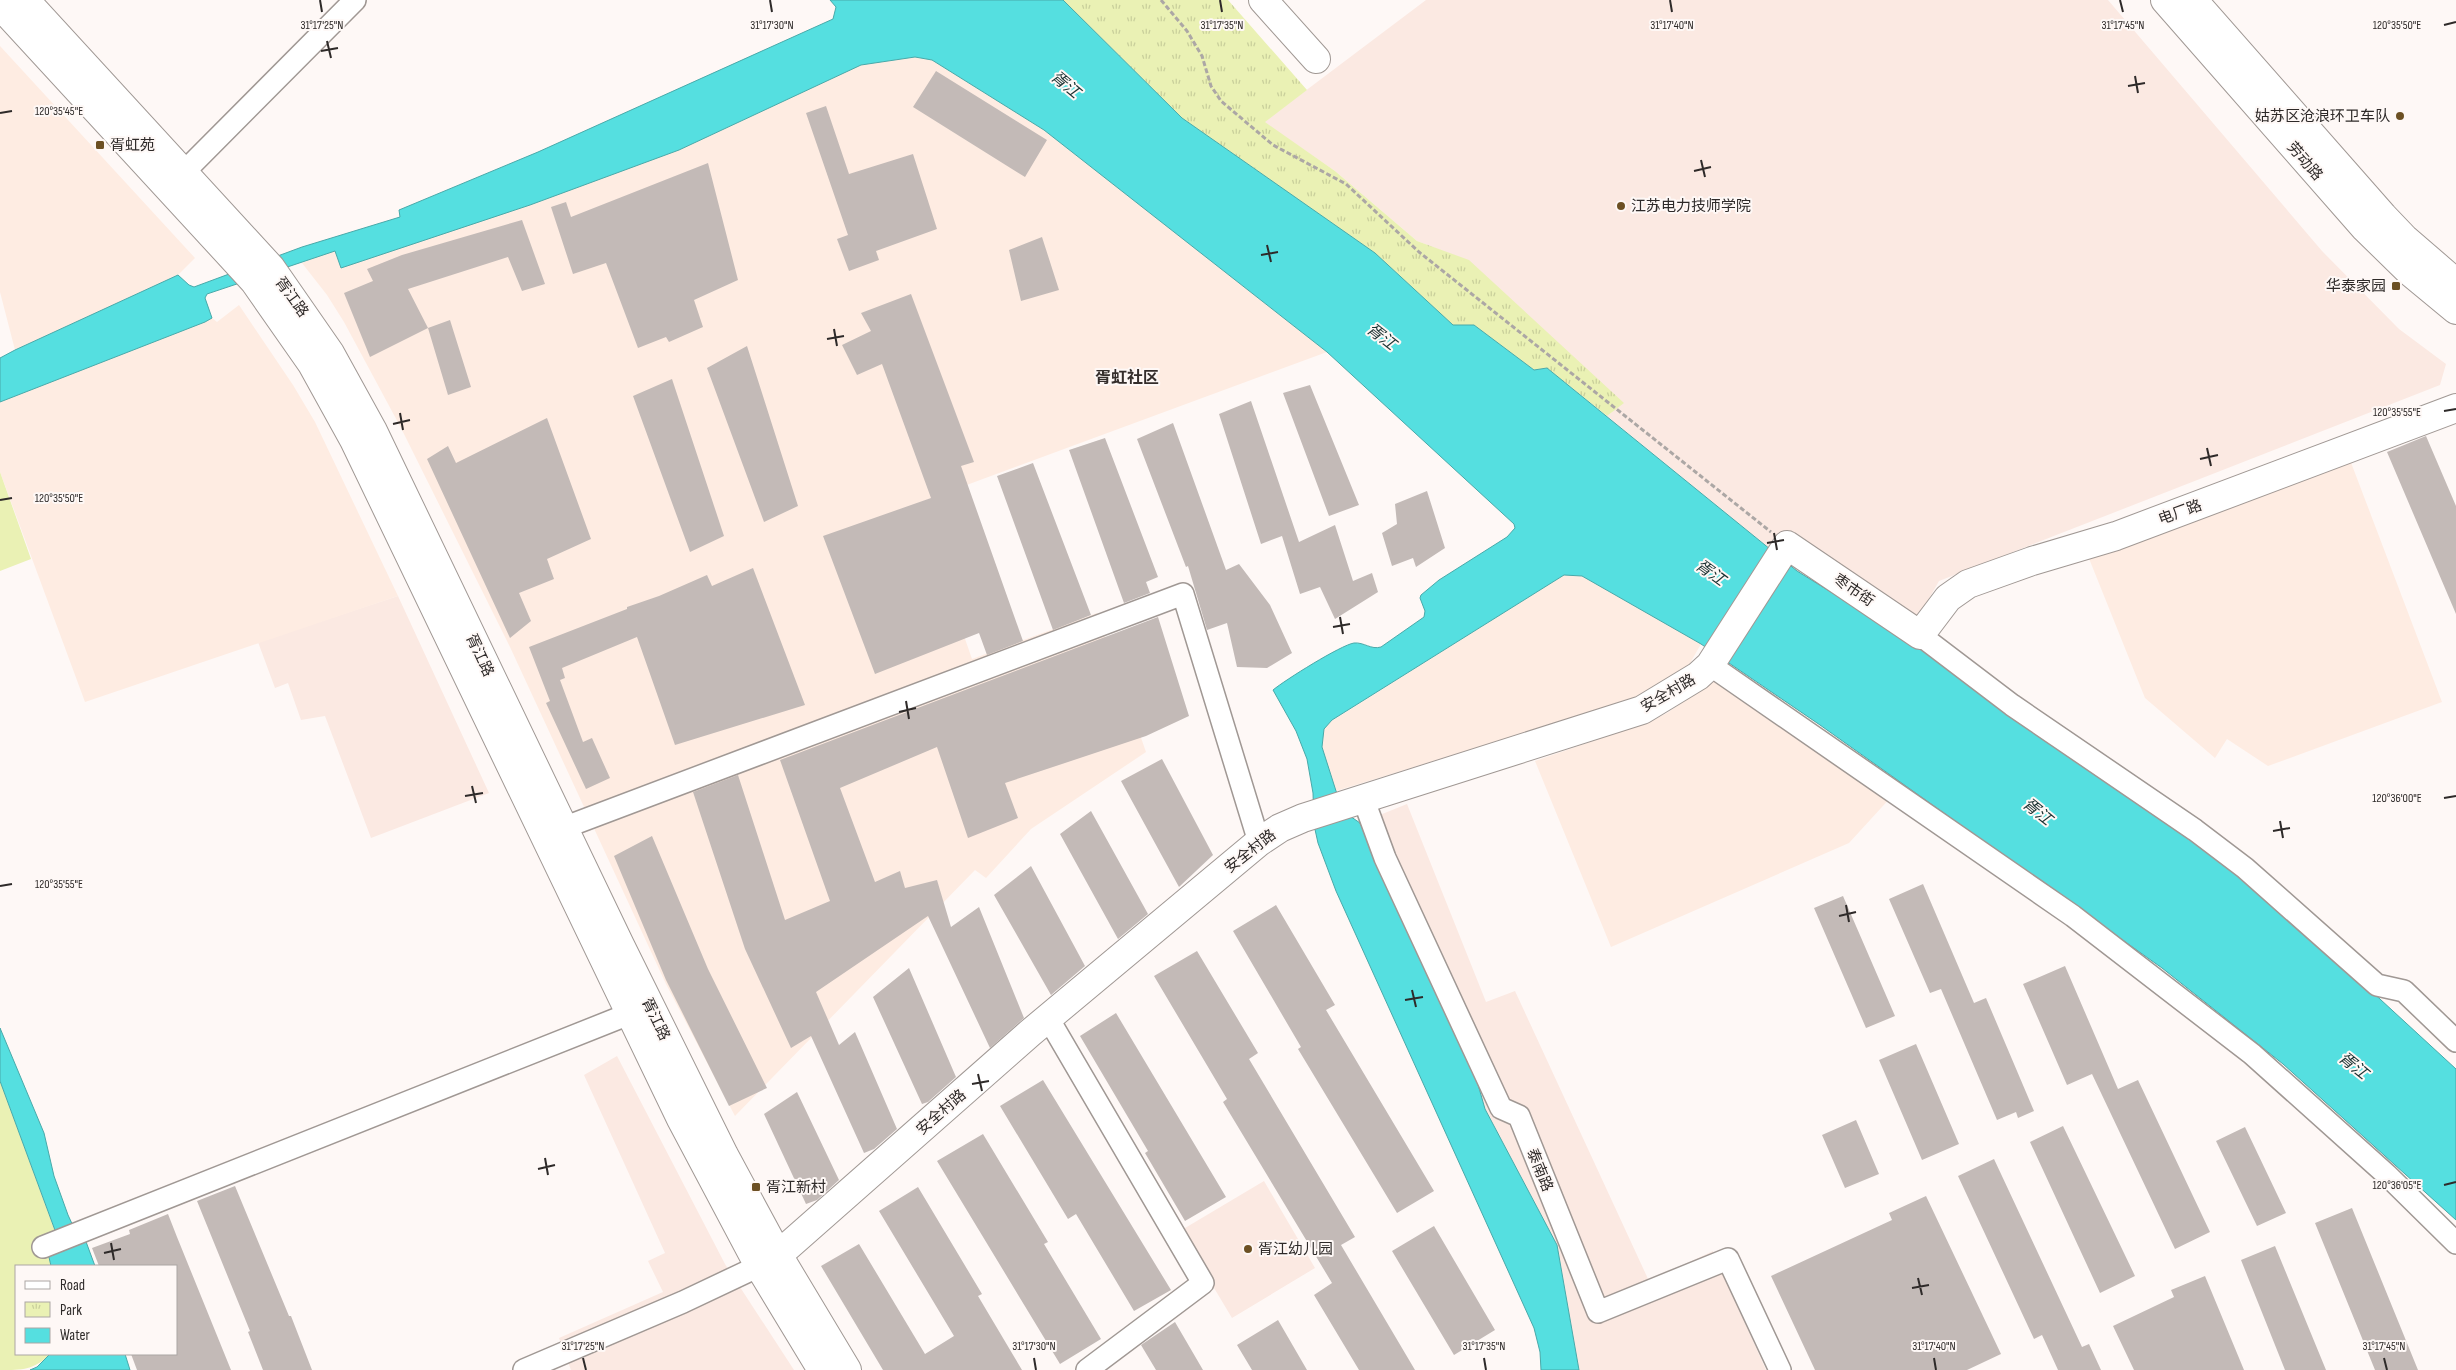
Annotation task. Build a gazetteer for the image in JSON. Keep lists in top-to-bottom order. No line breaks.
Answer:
{"streets":{"main road":["劳动路","胥江路","电厂路","枣市街","安全村路"],"street":["泰南路"]},"crossings":[["胥江路","安全村路"],["电厂路","枣市街"],["枣市街","安全村路"],["安全村路","泰南路"]],"districts":["胥虹社区"],"water":["胥江"],"places":{"other":["姑苏区沧浪环卫车队","江苏电力技师学院","胥江幼儿园"],"transit":["胥虹苑","华泰家园","胥江新村"]},"legend":["Road","Park","Water"],"coordinates":["31°17'25\"N","31°17'30\"N","31°17'35\"N","31°17'40\"N","31°17'45\"N","120°35'50\"E","120°35'45\"E","120°35'55\"E","120°36'00\"E","120°36'05\"E"]}
